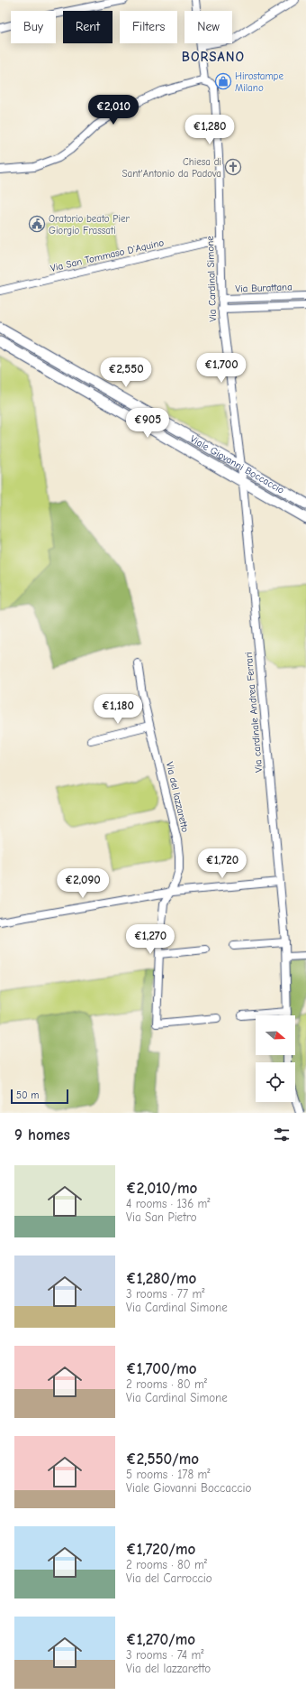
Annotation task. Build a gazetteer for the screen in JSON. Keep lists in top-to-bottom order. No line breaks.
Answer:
{"streets":{"street":["Via San Tommaso D'Aquino","Via Cardinal Simone","Via Burattana","Viale Giovanni Boccaccio","Via cardinale Andrea Ferrari","Via del lazzaretto"]},"crossings":[["Via San Tommaso D'Aquino","Via Cardinal Simone"],["Via Cardinal Simone","Via Burattana"],["Via Cardinal Simone","Viale Giovanni Boccaccio"],["Via Cardinal Simone","Via cardinale Andrea Ferrari"],["Viale Giovanni Boccaccio","Via cardinale Andrea Ferrari"]],"districts":["BORSANO"],"places":{"shop":["Hirostampe Milano"],"church":["Chiesa di Sant'Antonio da Padova"],"public building":["Oratorio beato Pier Giorgio Frassati"]},"scale_bar":"50 m","north":"right","page":{"chip":["Buy","Rent","Filters","New"],"price":["€2,010","€1,280","€1,700","€2,550","€905","€1,180","€1,720","€2,090","€1,270"],"scale":"50 m","heading":"9 homes","list":[{"name":"€2,010/mo","note":"4 rooms · 136 m² · Via San Pietro"},{"name":"€1,280/mo","note":"3 rooms · 77 m² · Via Cardinal Simone"},{"name":"€1,700/mo","note":"2 rooms · 80 m² · Via Cardinal Simone"},{"name":"€2,550/mo","note":"5 rooms · 178 m² · Viale Giovanni Boccaccio"},{"name":"€1,720/mo","note":"2 rooms · 80 m² · Via del Carroccio"},{"name":"€1,270/mo","note":"3 rooms · 74 m² · Via del lazzaretto"}]}}
